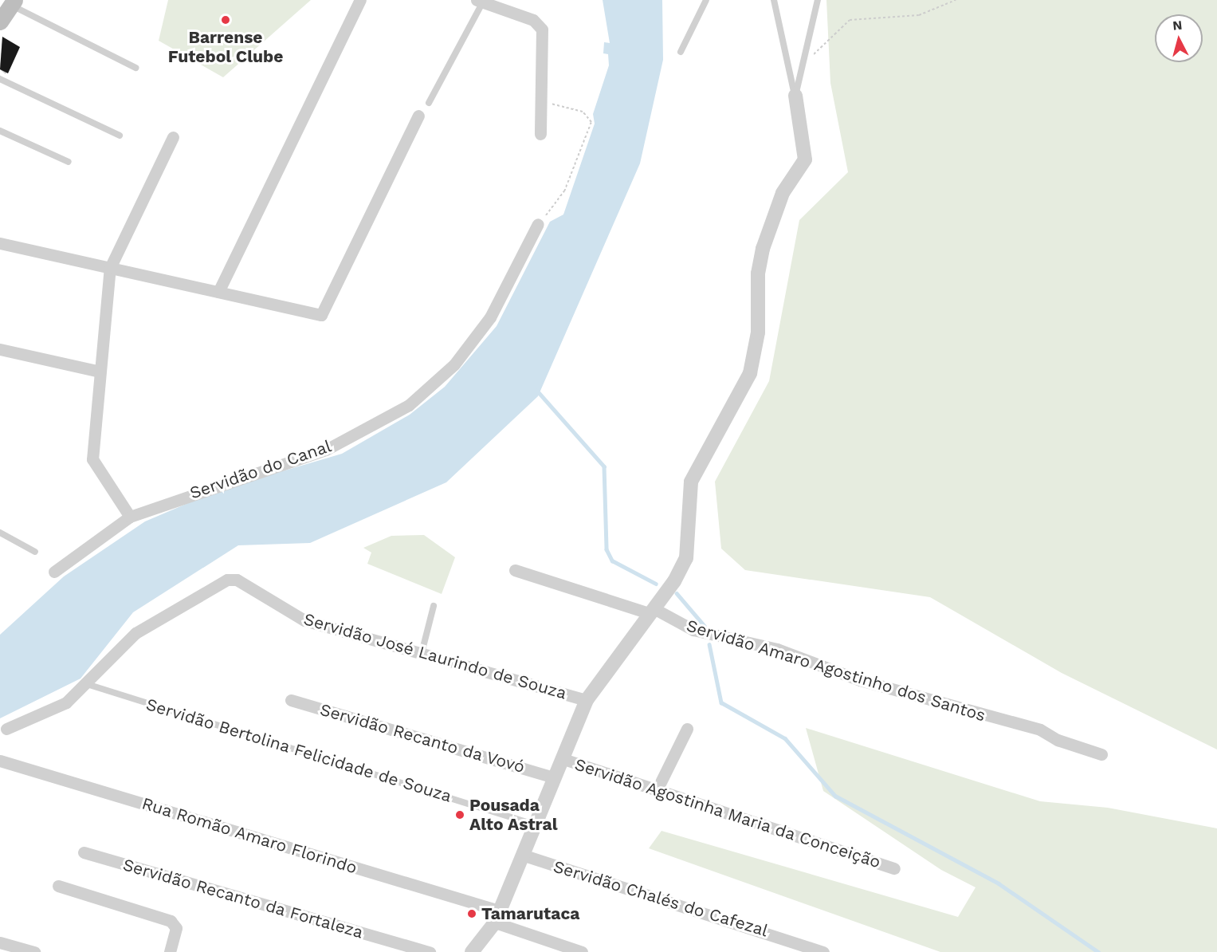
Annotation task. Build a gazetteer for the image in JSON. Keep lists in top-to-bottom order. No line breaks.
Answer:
{"streets":{"street":["Servidão do Canal","Servidão José Laurindo de Souza","Servidão Amaro Agostinho dos Santos","Servidão Recanto da Vovó","Servidão Agostinha Maria da Conceição","Rua Romão Amaro Florindo","Servidão Recanto da Fortaleza","Servidão Chalés do Cafezal"],"lane":["Servidão Bertolina Felicidade de Souza"]},"crossings":[["Servidão José Laurindo de Souza","Servidão Bertolina Felicidade de Souza"]],"places":["Barrense Futebol Clube","Pousada Alto Astral","Tamarutaca"],"north":"top"}
